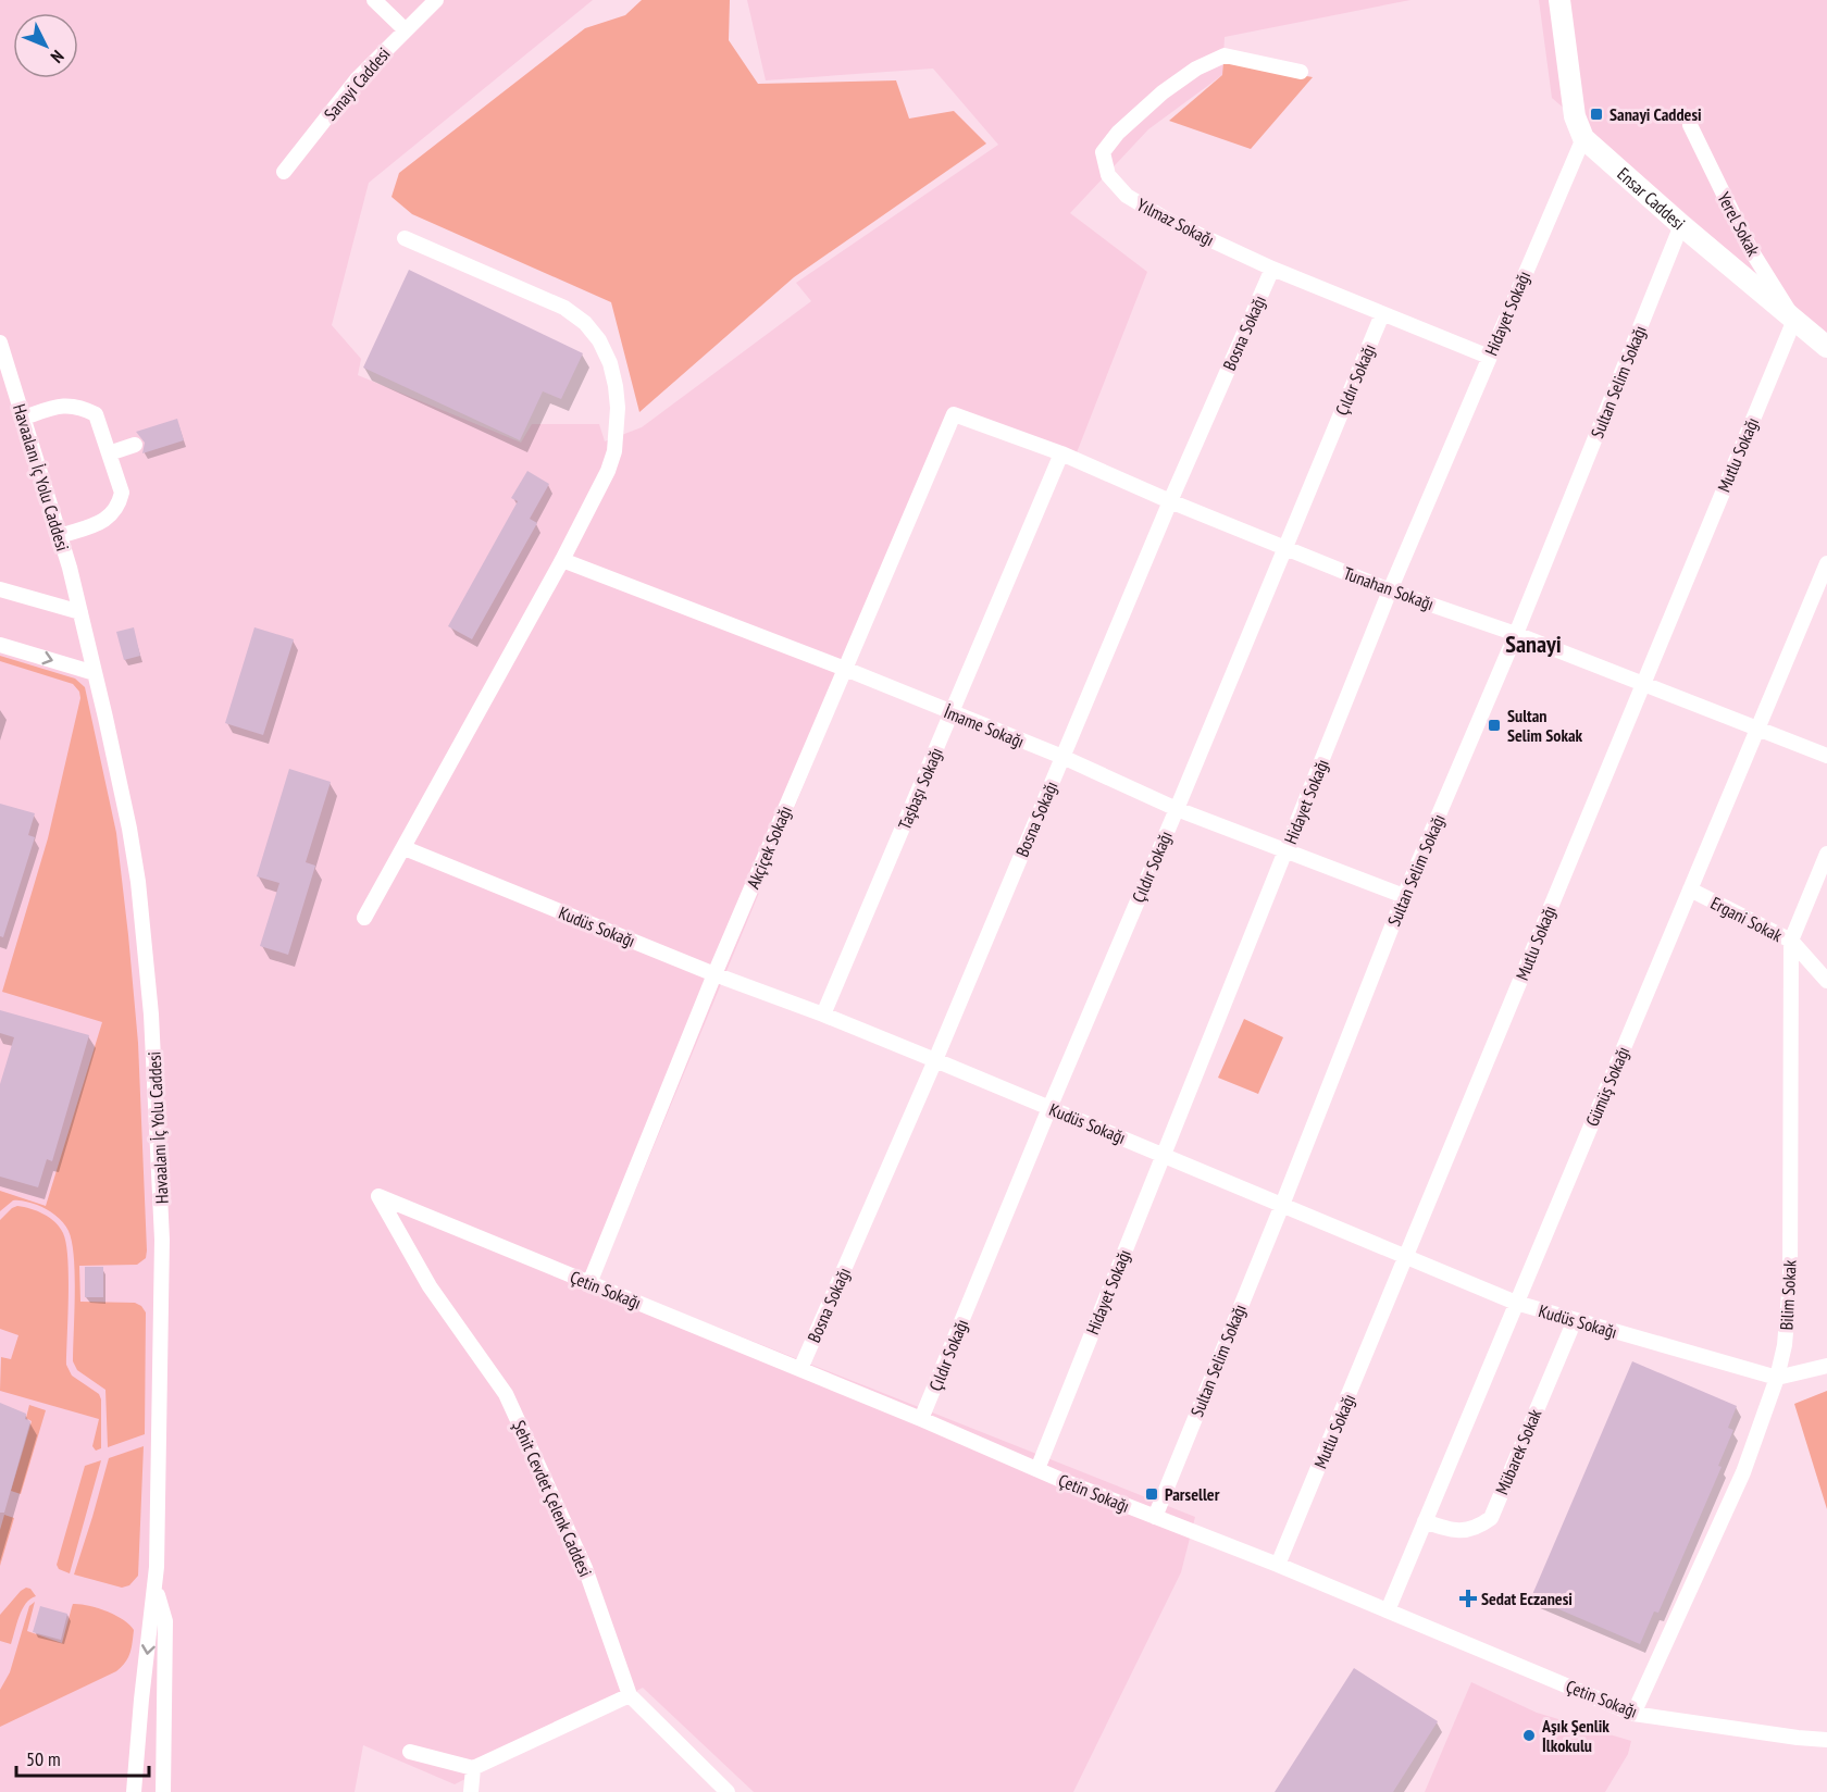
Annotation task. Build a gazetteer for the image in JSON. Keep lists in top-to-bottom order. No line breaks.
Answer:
{"streets":{"street":["Sanayi Caddesi","Ensar Caddesi","Yılmaz Sokağı","Yerel Sokak","Hidayet Sokağı","Bosna Sokağı","Çıldır Sokağı","Sultan Selim Sokağı","Mutlu Sokağı","Havaalanı İç Yolu Caddesi","Tunahan Sokağı","İmame Sokağı","Taşbaşı Sokağı","Akçiçek Sokağı","Ergani Sokak","Kudüs Sokağı","Gümüş Sokağı","Çetin Sokağı","Bilim Sokak","Mübarek Sokak","Şehit Cevdet Çelenk Caddesi"]},"crossings":[["Ensar Caddesi","Yerel Sokak"],["Ensar Caddesi","Hidayet Sokağı"],["Ensar Caddesi","Sultan Selim Sokağı"],["Ensar Caddesi","Mutlu Sokağı"],["Yılmaz Sokağı","Hidayet Sokağı"],["Yılmaz Sokağı","Bosna Sokağı"],["Yılmaz Sokağı","Çıldır Sokağı"],["Yerel Sokak","Mutlu Sokağı"],["Hidayet Sokağı","Tunahan Sokağı"],["Hidayet Sokağı","İmame Sokağı"],["Hidayet Sokağı","Kudüs Sokağı"],["Hidayet Sokağı","Çetin Sokağı"],["Bosna Sokağı","Tunahan Sokağı"],["Bosna Sokağı","İmame Sokağı"],["Bosna Sokağı","Kudüs Sokağı"],["Bosna Sokağı","Çetin Sokağı"],["Çıldır Sokağı","Tunahan Sokağı"],["Çıldır Sokağı","İmame Sokağı"],["Çıldır Sokağı","Kudüs Sokağı"],["Çıldır Sokağı","Çetin Sokağı"],["Sultan Selim Sokağı","Tunahan Sokağı"],["Sultan Selim Sokağı","İmame Sokağı"],["Sultan Selim Sokağı","Kudüs Sokağı"],["Sultan Selim Sokağı","Çetin Sokağı"],["Mutlu Sokağı","Tunahan Sokağı"],["Mutlu Sokağı","Kudüs Sokağı"],["Mutlu Sokağı","Çetin Sokağı"],["Tunahan Sokağı","Taşbaşı Sokağı"],["Tunahan Sokağı","Akçiçek Sokağı"],["Tunahan Sokağı","Gümüş Sokağı"],["İmame Sokağı","Taşbaşı Sokağı"],["İmame Sokağı","Akçiçek Sokağı"],["Taşbaşı Sokağı","Kudüs Sokağı"],["Akçiçek Sokağı","Kudüs Sokağı"],["Akçiçek Sokağı","Çetin Sokağı"],["Ergani Sokak","Gümüş Sokağı"],["Ergani Sokak","Bilim Sokak"],["Kudüs Sokağı","Gümüş Sokağı"],["Kudüs Sokağı","Bilim Sokak"],["Kudüs Sokağı","Mübarek Sokak"],["Gümüş Sokağı","Çetin Sokağı"],["Gümüş Sokağı","Mübarek Sokak"],["Çetin Sokağı","Bilim Sokak"],["Çetin Sokağı","Şehit Cevdet Çelenk Caddesi"]],"districts":["Sanayi"],"places":{"transit":["Sanayi Caddesi","Sultan Selim Sokak","Parseller"],"health":["Sedat Eczanesi"],"other":["Aşık Şenlik İlkokulu"]},"scale_bar":"50 m","north":"bottom right"}
